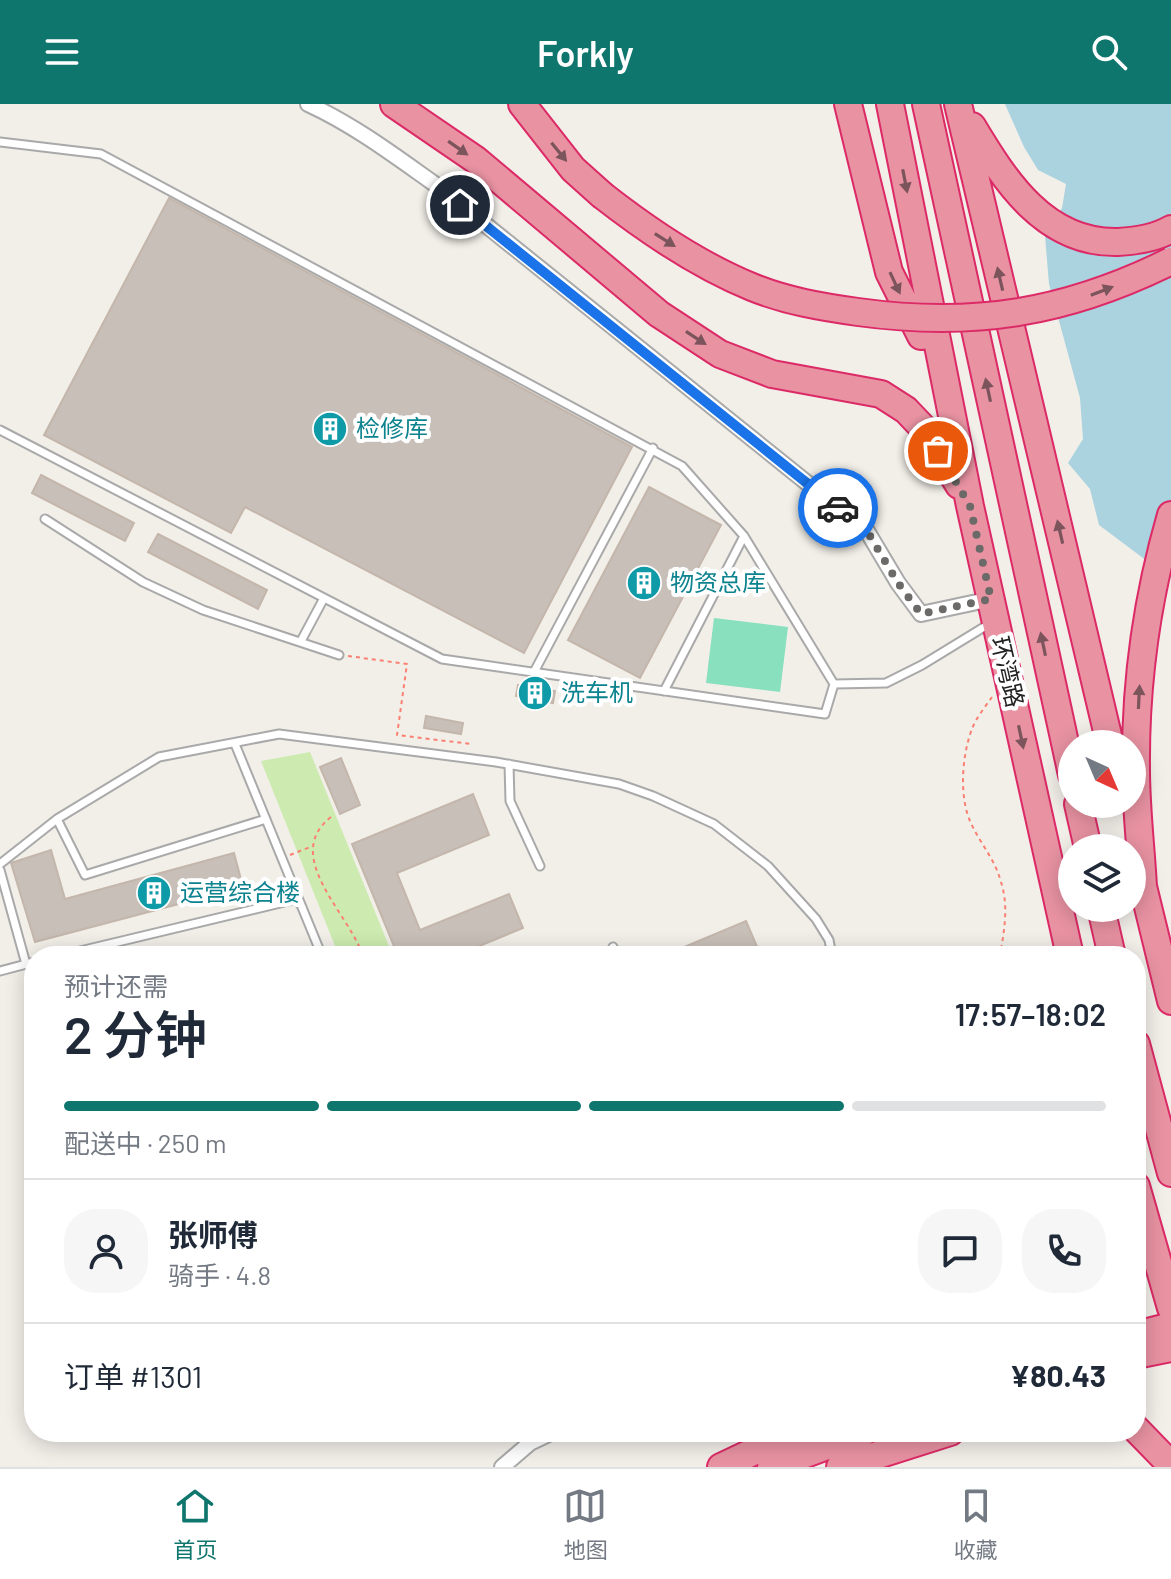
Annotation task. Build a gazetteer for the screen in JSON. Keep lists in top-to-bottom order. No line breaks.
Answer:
{"streets":{"highway":["环湾路"]},"places":{"building":["检修库","物资总库","洗车机","运营综合楼"]},"north":"bottom right","page":{"header":"Forkly","heading":["2 分钟","预计还需","17:57–18:02"],"panel":["张师傅","骑手 · 4.8","订单 #1301","¥80.43"],"bar":"配送中 · 250 m","tabs":["首页","地图","收藏"]}}
